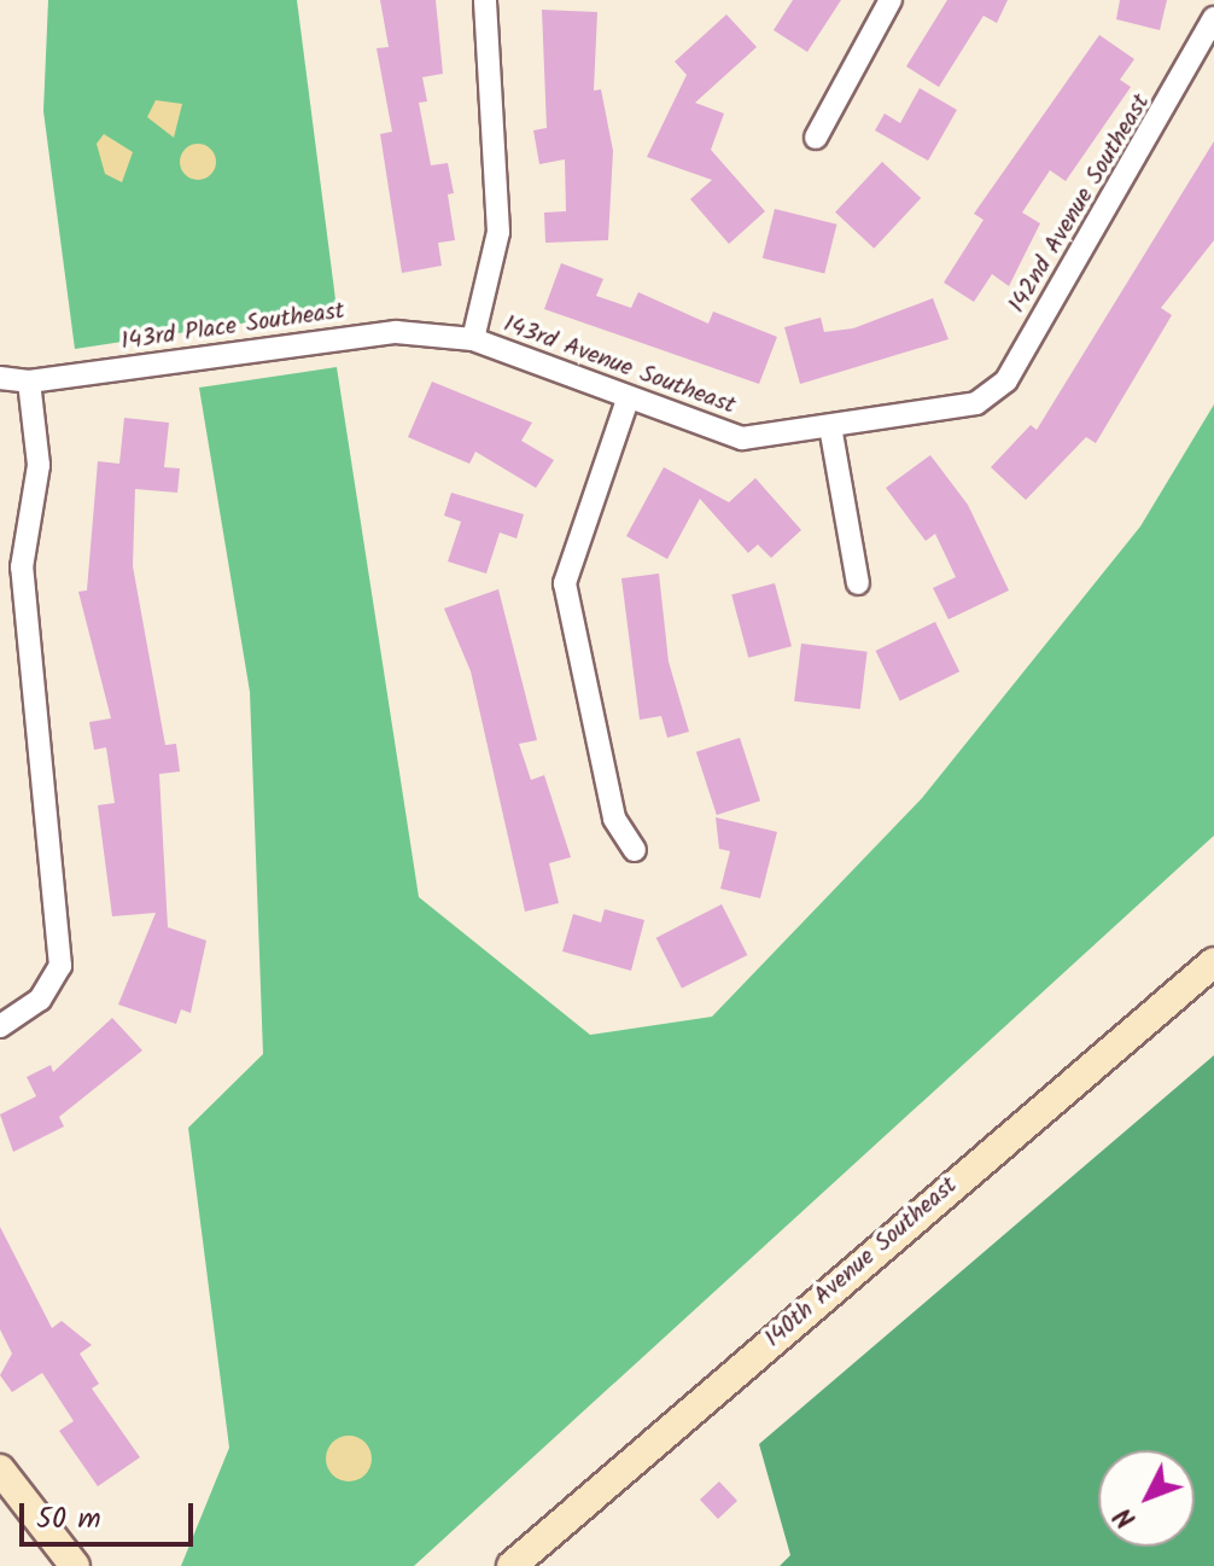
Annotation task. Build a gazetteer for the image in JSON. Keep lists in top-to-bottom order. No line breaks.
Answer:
{"streets":{"main road":["140th Avenue Southeast"],"street":["142nd Avenue Southeast","143rd Place Southeast","143rd Avenue Southeast"]},"crossings":[["142nd Avenue Southeast","143rd Avenue Southeast"],["143rd Place Southeast","143rd Avenue Southeast"]],"scale_bar":"50 m","north":"bottom left"}
